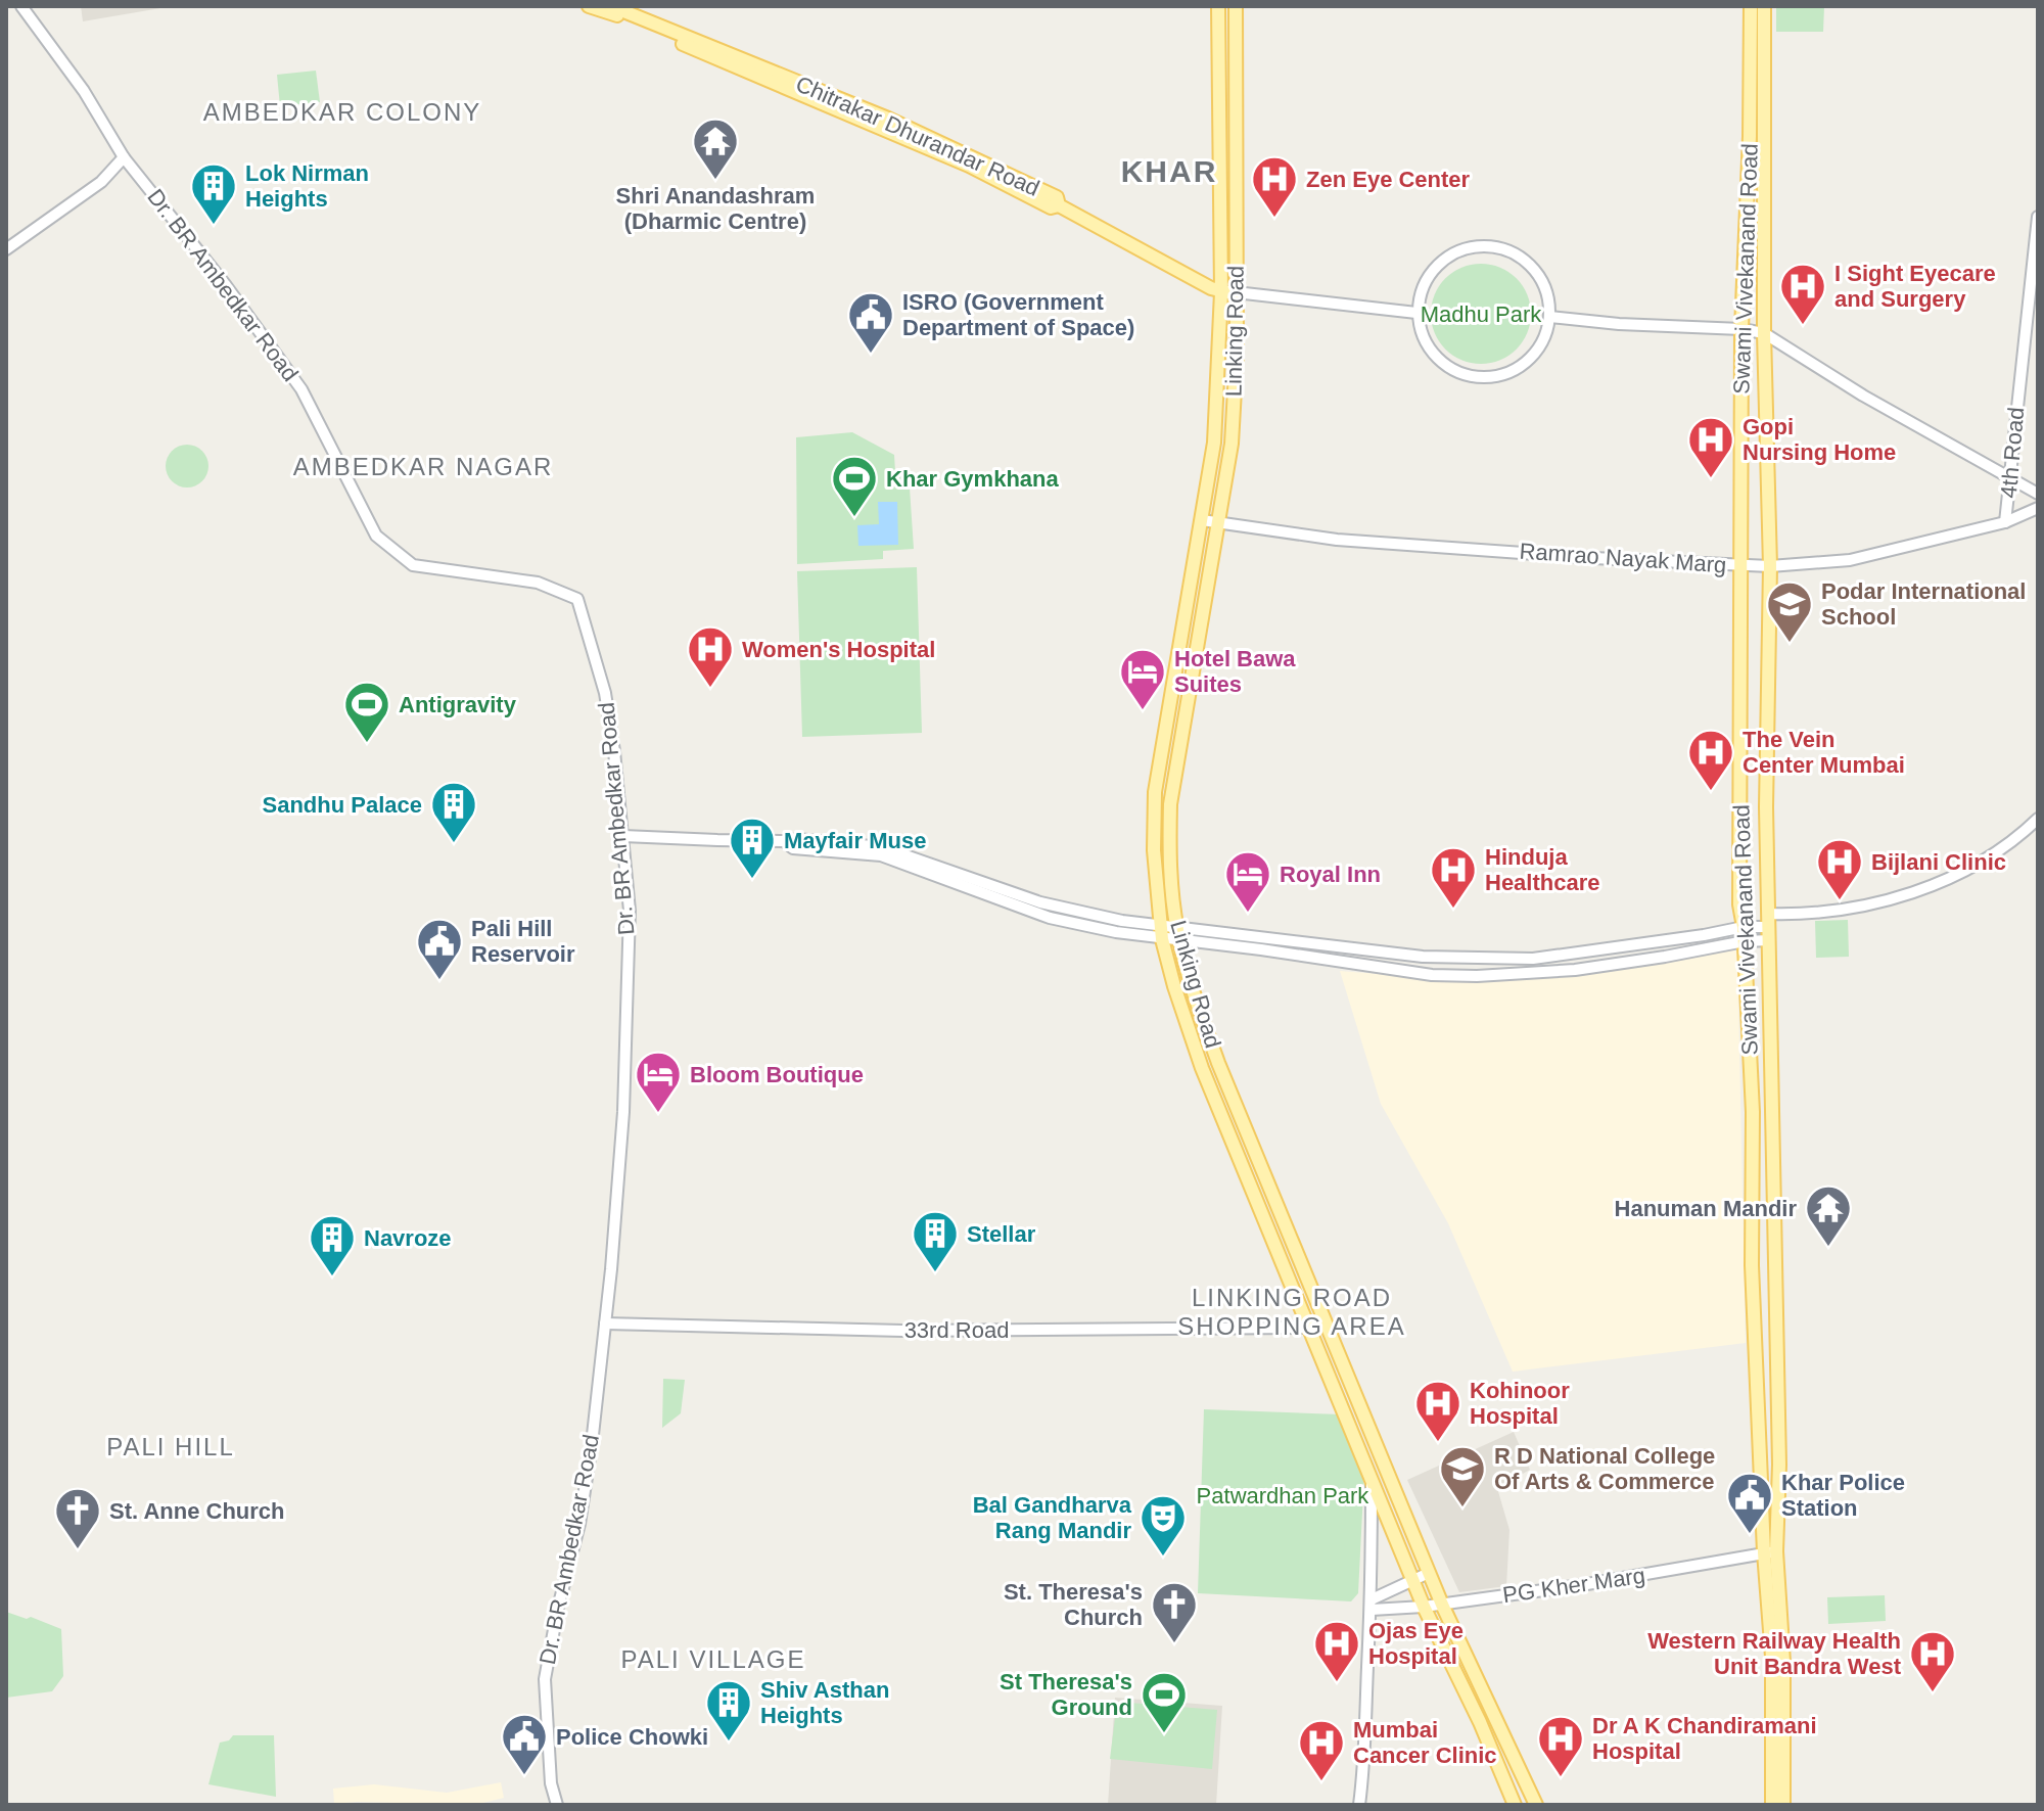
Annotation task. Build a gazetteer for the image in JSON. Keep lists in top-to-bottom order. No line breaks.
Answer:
{"streets":{"main road":["Chitrakar Dhurandar Road","Swami Vivekanand Road","Linking Road"],"street":["Dr. BR Ambedkar Road","4th Road","Ramrao Nayak Marg","33rd Road","PG Kher Marg"]},"crossings":[["Chitrakar Dhurandar Road","Linking Road"],["Swami Vivekanand Road","Ramrao Nayak Marg"],["Swami Vivekanand Road","PG Kher Marg"],["Dr. BR Ambedkar Road","33rd Road"],["Linking Road","Ramrao Nayak Marg"],["Linking Road","33rd Road"],["Linking Road","PG Kher Marg"],["4th Road","Ramrao Nayak Marg"]],"districts":["AMBEDKAR COLONY","KHAR","AMBEDKAR NAGAR","LINKING ROAD SHOPPING AREA","PALI HILL","PALI VILLAGE"],"parks":["Madhu Park","Patwardhan Park"],"places":{"temple":["Shri Anandashram (Dharmic Centre)","Hanuman Mandir"],"hospital":["Zen Eye Center","I Sight Eyecare and Surgery","Gopi Nursing Home","Women's Hospital","The Vein Center Mumbai","Bijlani Clinic","Hinduja Healthcare","Kohinoor Hospital","Ojas Eye Hospital","Western Railway Health Unit Bandra West","Dr A K Chandiramani Hospital","Mumbai Cancer Clinic"],"building":["Lok Nirman Heights","Sandhu Palace","Mayfair Muse","Stellar","Navroze","Shiv Asthan Heights"],"public building":["ISRO (Government Department of Space)","Pali Hill Reservoir","Khar Police Station","Police Chowki"],"sports":["Khar Gymkhana","Antigravity","St Theresa's Ground"],"school or university":["Podar International School","R D National College Of Arts & Commerce"],"hotel":["Hotel Bawa Suites","Royal Inn","Bloom Boutique"],"church":["St. Anne Church","St. Theresa's Church"],"theatre":["Bal Gandharva Rang Mandir"]}}
